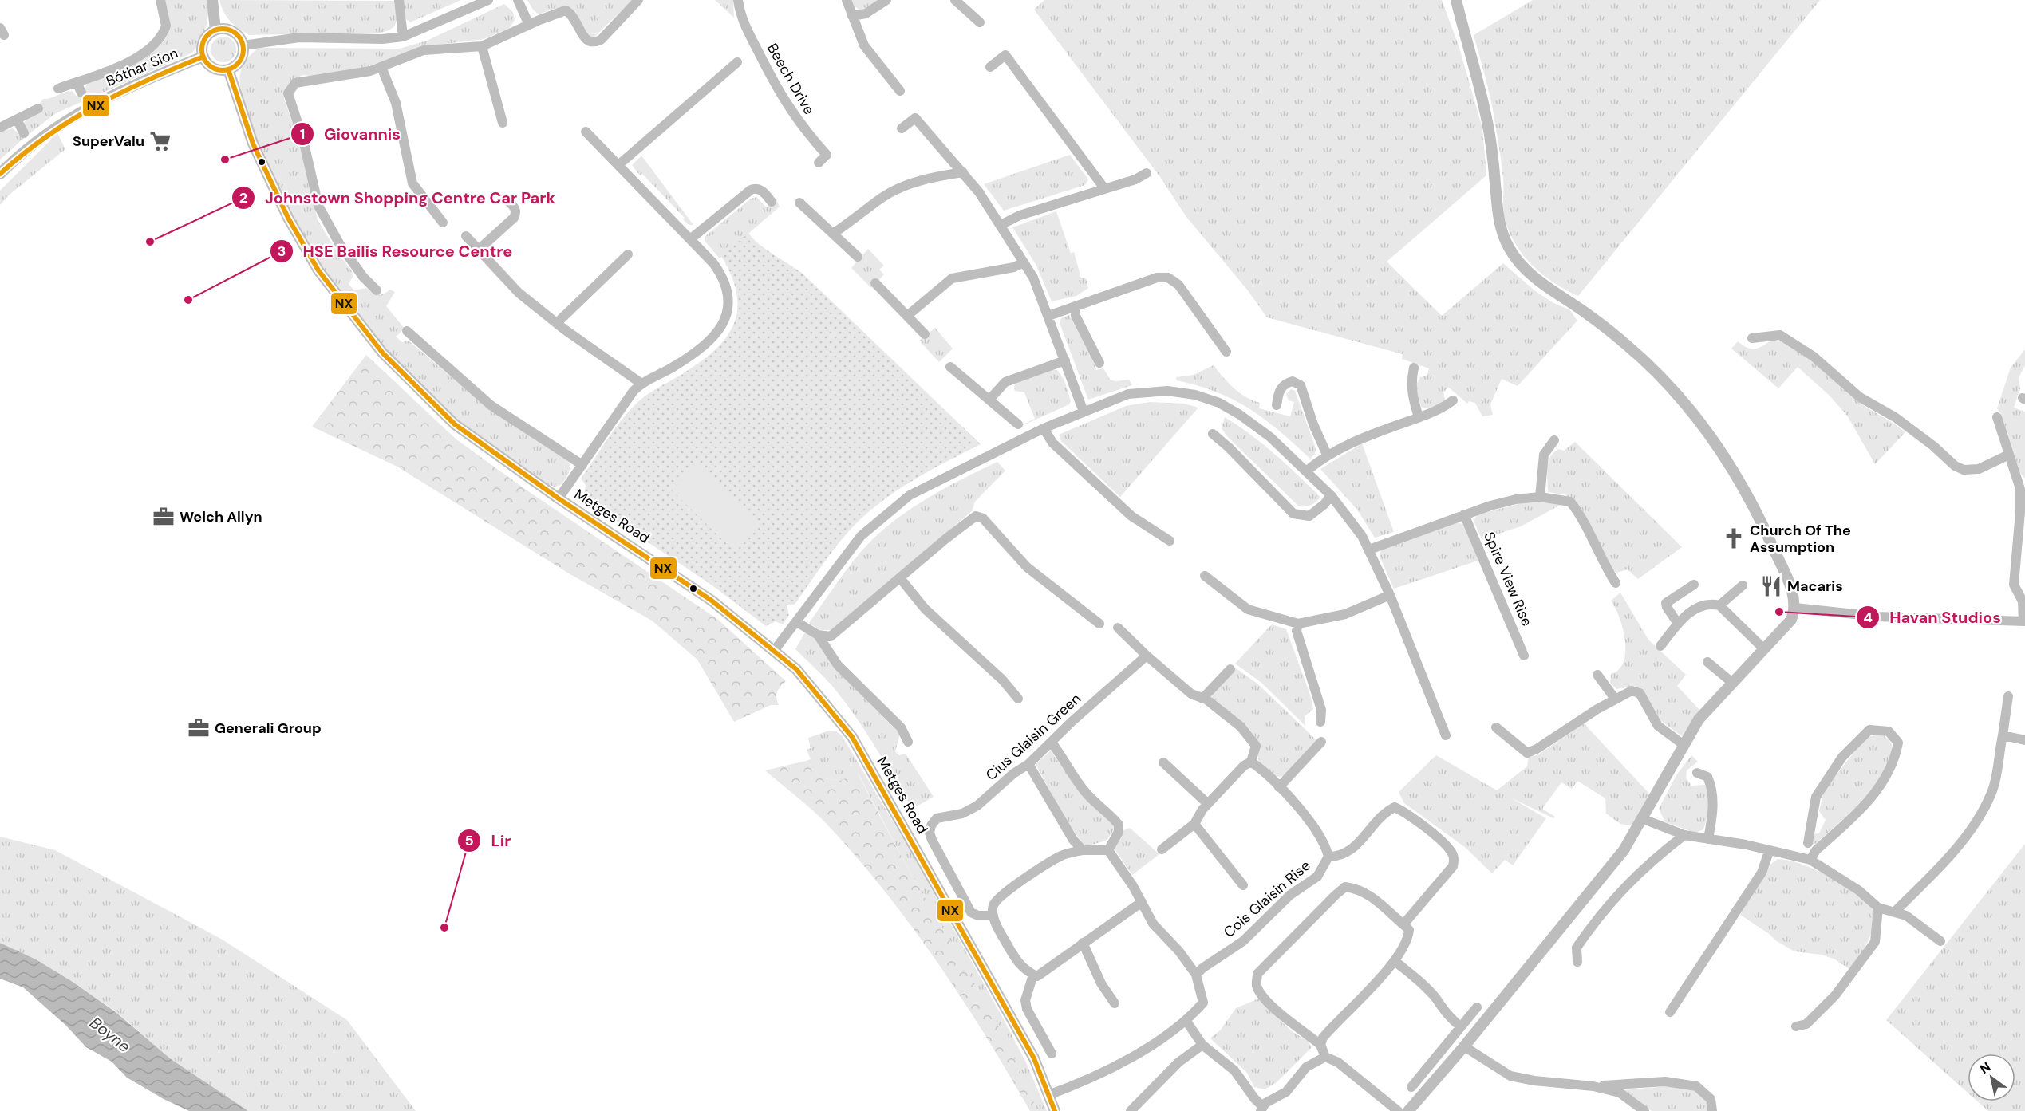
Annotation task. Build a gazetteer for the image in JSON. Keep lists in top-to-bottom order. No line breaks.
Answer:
{"streets":{"street":["Bóthar Sion","Beech Drive","Metges Road","Spire View Rise","Cius Glaisin Green","Cois Glaisin Rise"]},"crossings":[["Bóthar Sion","Metges Road"]],"water":["Boyne"],"places":{"supermarket":["SuperValu"],"other":["Giovannis","Johnstown Shopping Centre Car Park","HSE Bailis Resource Centre","Havan Studios","Lir"],"office":["Welch Allyn","Generali Group"],"church":["Church Of The Assumption"],"restaurant":["Macaris"]},"lines":["transit line NX"],"north":"top left"}
